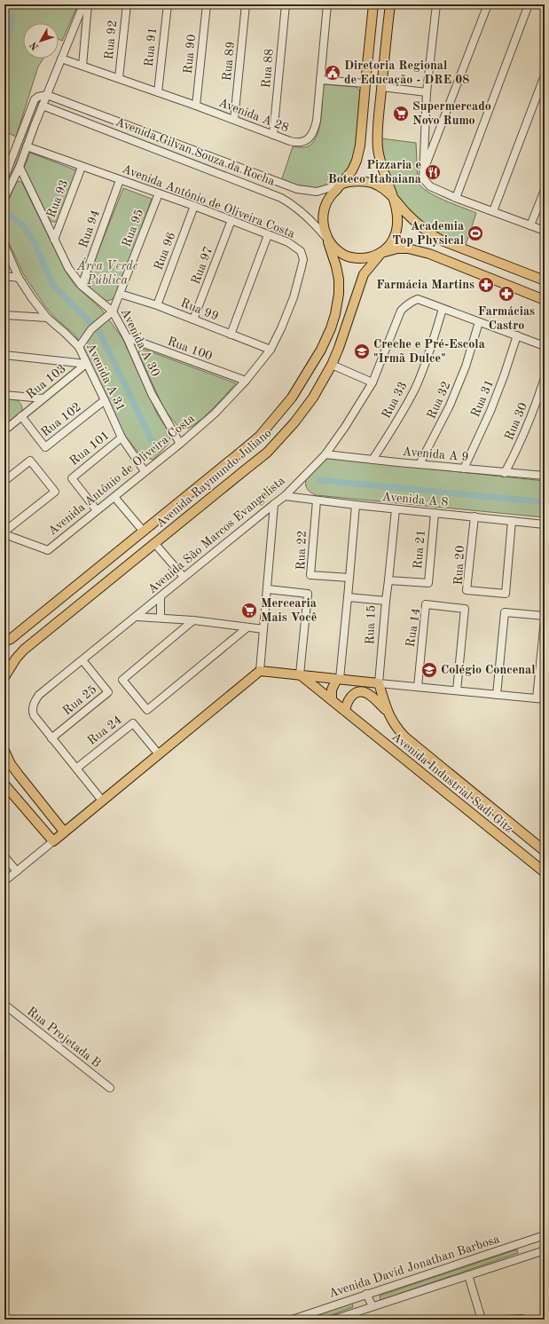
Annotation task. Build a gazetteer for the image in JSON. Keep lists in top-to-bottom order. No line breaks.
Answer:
{"streets":{"main road":["Avenida Raymundo Juliano","Avenida Industrial Sadi Gitz"],"street":["Rua 92","Rua 91","Rua 90","Rua 89","Rua 88","Avenida A 28","Avenida Gilvan Souza da Rocha","Rua 93","Avenida Antônio de Oliveira Costa","Rua 95","Rua 94","Rua 96","Rua 97","Rua 99","Avenida A 30","Rua 100","Avenida A 31","Rua 103","Rua 31","Rua 33","Rua 32","Rua 102","Rua 30","Rua 101","Avenida A 9","Avenida A 8","Avenida São Marcos Evangelista","Rua 21","Rua 22","Rua 20","Rua 15","Rua 14","Rua 25","Rua 24","Rua Projetada B","Avenida David Jonathan Barbosa"]},"crossings":[["Rua 92","Avenida A 28"],["Rua 91","Avenida A 28"],["Rua 90","Avenida A 28"],["Rua 89","Avenida A 28"],["Rua 88","Avenida A 28"],["Avenida Gilvan Souza da Rocha","Avenida Raymundo Juliano"],["Rua 93","Avenida Antônio de Oliveira Costa"],["Rua 93","Avenida A 30"],["Avenida Antônio de Oliveira Costa","Rua 95"],["Avenida Antônio de Oliveira Costa","Rua 94"],["Avenida Antônio de Oliveira Costa","Rua 96"],["Avenida Antônio de Oliveira Costa","Rua 97"],["Avenida Antônio de Oliveira Costa","Rua 99"],["Avenida Antônio de Oliveira Costa","Avenida A 30"],["Avenida Antônio de Oliveira Costa","Rua 100"],["Avenida Antônio de Oliveira Costa","Avenida A 31"],["Avenida Antônio de Oliveira Costa","Rua 101"],["Rua 95","Rua 99"],["Rua 95","Avenida A 30"],["Rua 94","Avenida A 30"],["Rua 96","Rua 99"],["Rua 97","Rua 99"],["Avenida A 30","Rua 100"],["Avenida A 31","Rua 103"],["Avenida A 31","Rua 102"],["Avenida A 31","Rua 101"],["Rua 103","Rua 102"],["Rua 31","Avenida A 9"],["Rua 31","Avenida São Marcos Evangelista"],["Rua 33","Avenida A 9"],["Rua 33","Avenida São Marcos Evangelista"],["Rua 32","Avenida A 9"],["Rua 32","Avenida São Marcos Evangelista"],["Rua 30","Avenida A 9"],["Avenida A 9","Avenida São Marcos Evangelista"],["Avenida A 8","Avenida São Marcos Evangelista"],["Avenida A 8","Rua 21"],["Avenida A 8","Rua 22"],["Avenida A 8","Rua 20"],["Avenida São Marcos Evangelista","Rua 25"],["Avenida São Marcos Evangelista","Rua 24"],["Rua 15","Avenida Industrial Sadi Gitz"]],"parks":["Área Verde Pública"],"places":{"public building":["Diretoria Regional de Educação - DRE 08"],"supermarket":["Supermercado Novo Rumo","Mercearia Mais Você"],"restaurant":["Pizzaria e Boteco Itabaiana"],"sports":["Academia Top Physical"],"pharmacy":["Farmácia Martins","Farmácias Castro"],"school or university":["Creche e Pré-Escola \"Irmã Dulce\"","Colégio Concenal"]},"north":"bottom left"}
